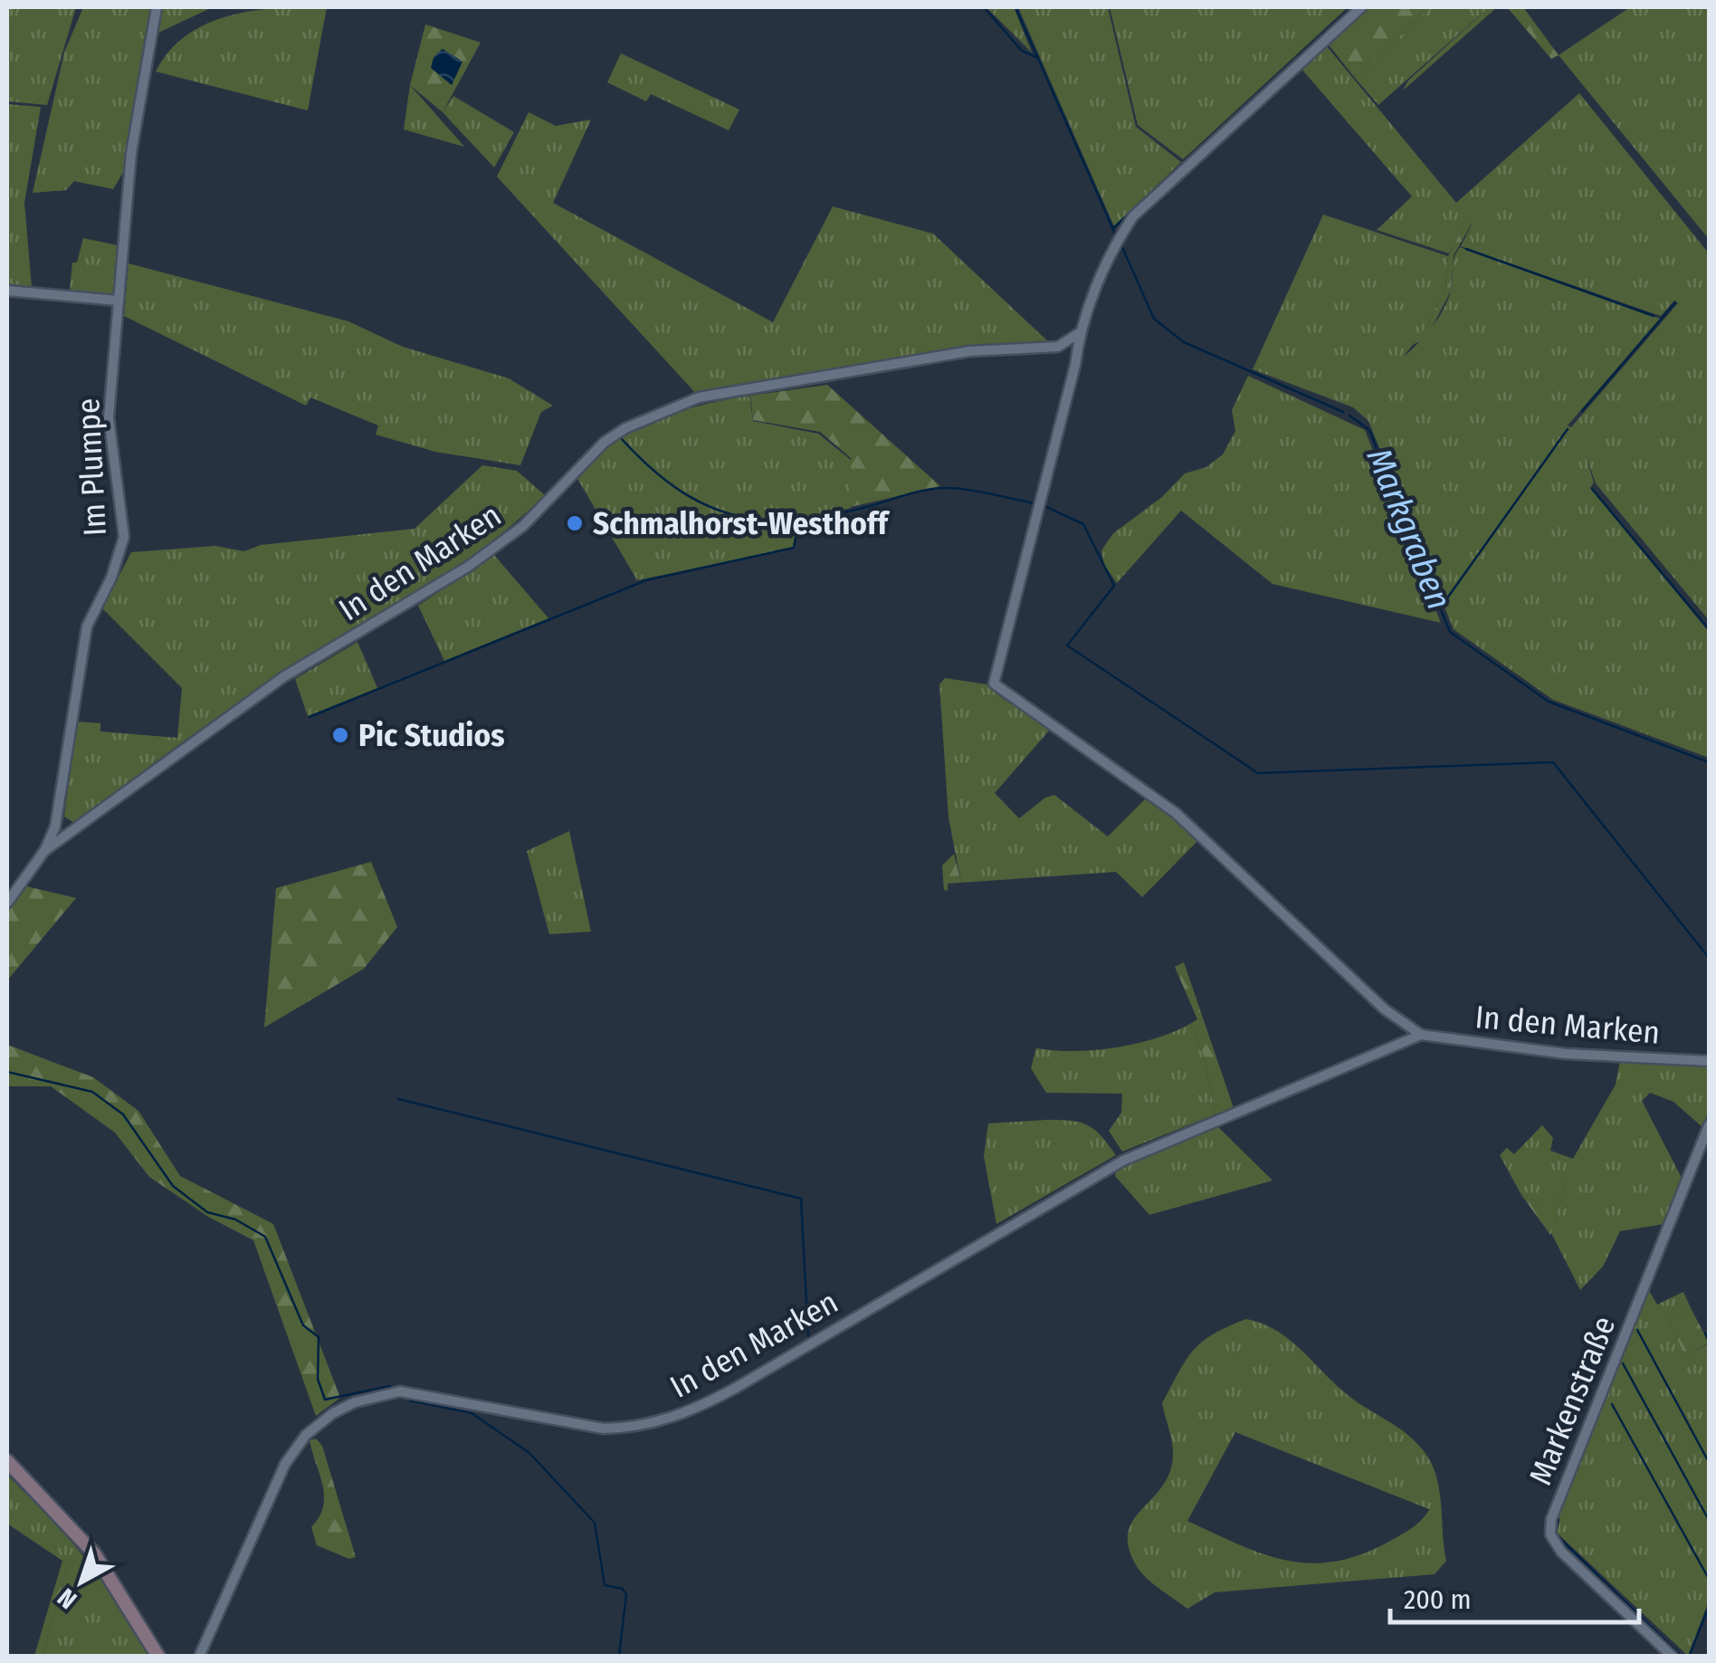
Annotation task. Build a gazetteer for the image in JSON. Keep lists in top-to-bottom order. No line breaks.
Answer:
{"streets":{"street":["Im Plumpe","In den Marken","Markenstraße"]},"crossings":[["Im Plumpe","In den Marken"]],"water":["Markgraben"],"places":["Schmalhorst-Westhoff","Pic Studios"],"scale_bar":"200 m","north":"bottom left"}
